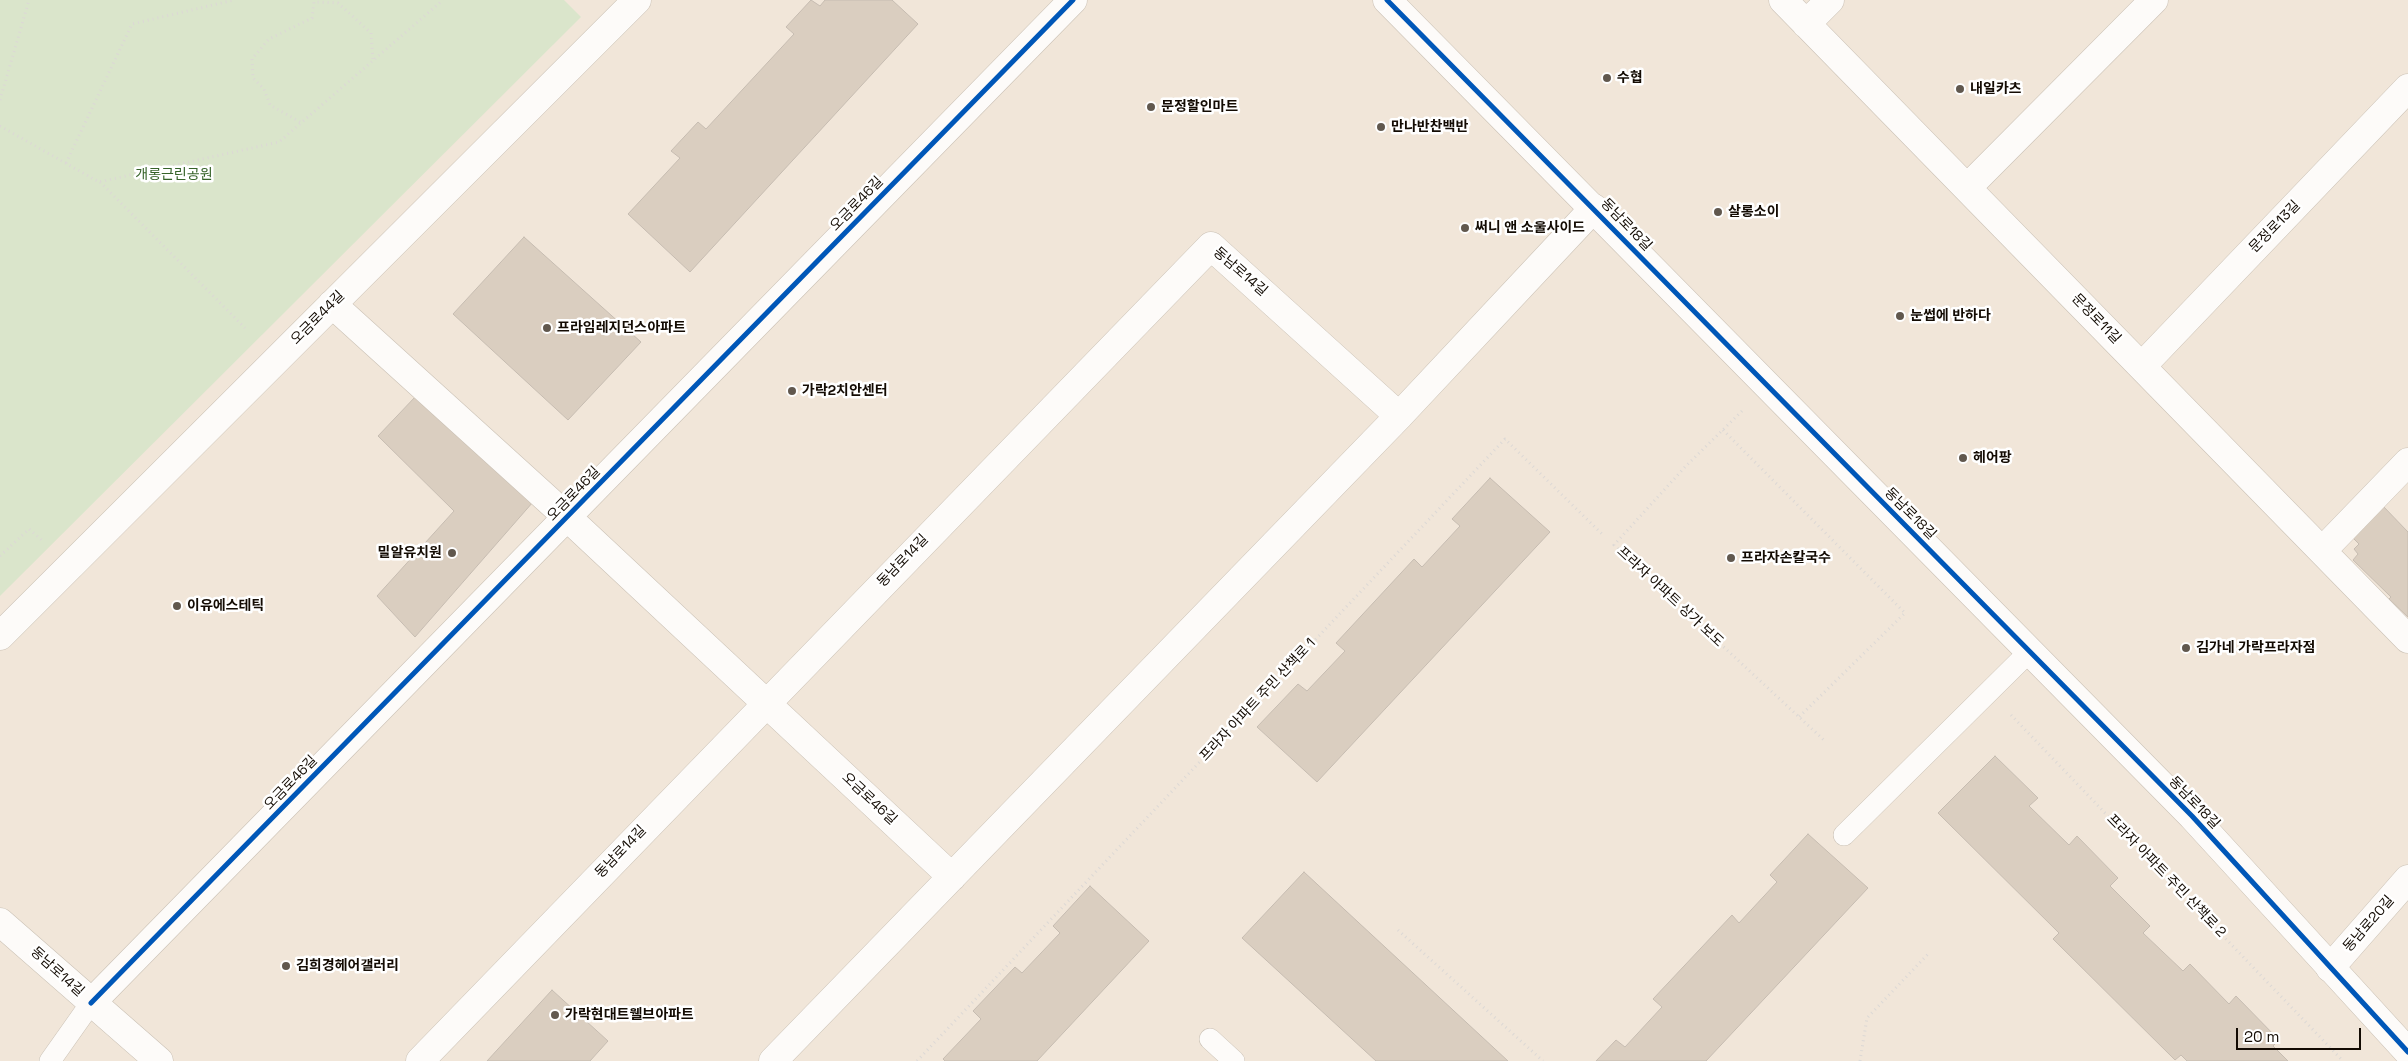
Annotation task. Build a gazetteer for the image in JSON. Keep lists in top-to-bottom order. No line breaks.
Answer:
{"streets":{"street":["오금로46길","동남로18길","문정로13길","동남로14길","오금로44길","문정로11길","동남로20길"],"path":["프라자 아파트 상가 보도","프라자 아파트 주민 산책로 1","프라자 아파트 주민 산책로 2"]},"crossings":[["오금로46길","동남로14길"],["오금로46길","오금로44길"],["동남로18길","프라자 아파트 상가 보도"],["동남로18길","동남로20길"],["문정로13길","문정로11길"]],"parks":["개롱근린공원"],"places":["수협","내일카츠","문정할인마트","만나반찬백반","살롱소이","써니 앤 소울사이드","눈썹에 반하다","프라임레지던스아파트","가락2치안센터","헤어팡","밀알유치원","프라자손칼국수","이유에스테틱","김가네 가락프라자점","김희경헤어갤러리","가락현대트웰브아파트"],"scale_bar":"20 m"}
